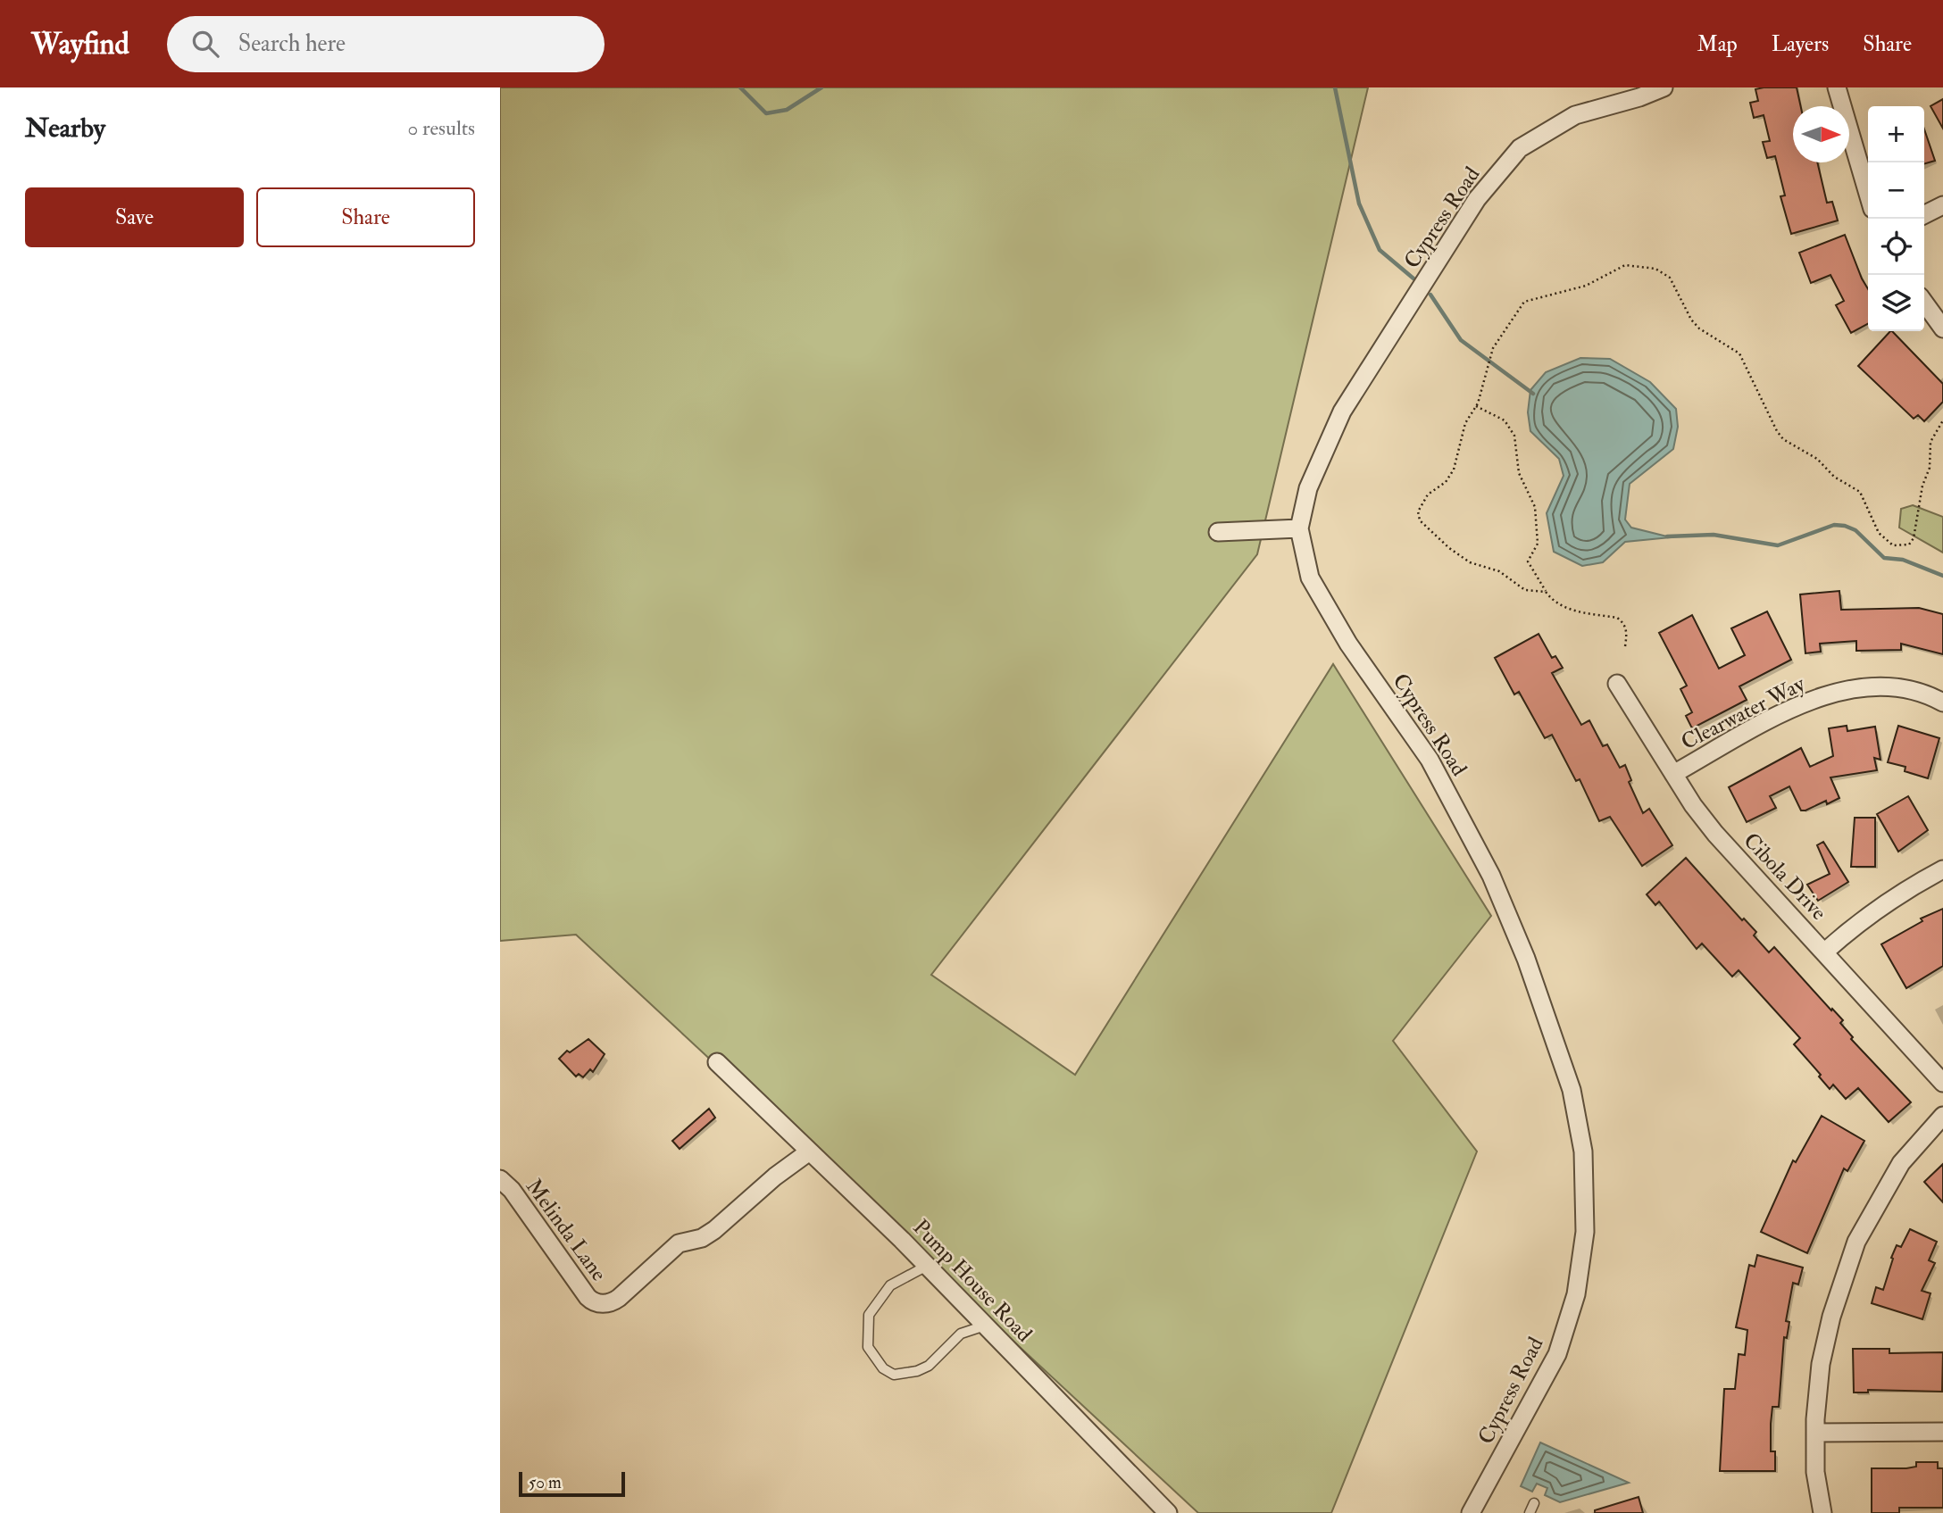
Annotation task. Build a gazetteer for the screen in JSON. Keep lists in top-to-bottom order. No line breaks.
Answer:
{"streets":{"street":["Cypress Road","Clearwater Way","Cibola Drive","Melinda Lane","Pump House Road"]},"crossings":[["Clearwater Way","Cibola Drive"],["Melinda Lane","Pump House Road"]],"scale_bar":"50 m","north":"right","page":{"header":"Wayfind","search":"Search here","nav":["Map","Layers","Share"],"heading":["Nearby","0 results"],"map_buttons":["+","−"],"buttons":["Save","Share"],"scale":"50 m"}}
